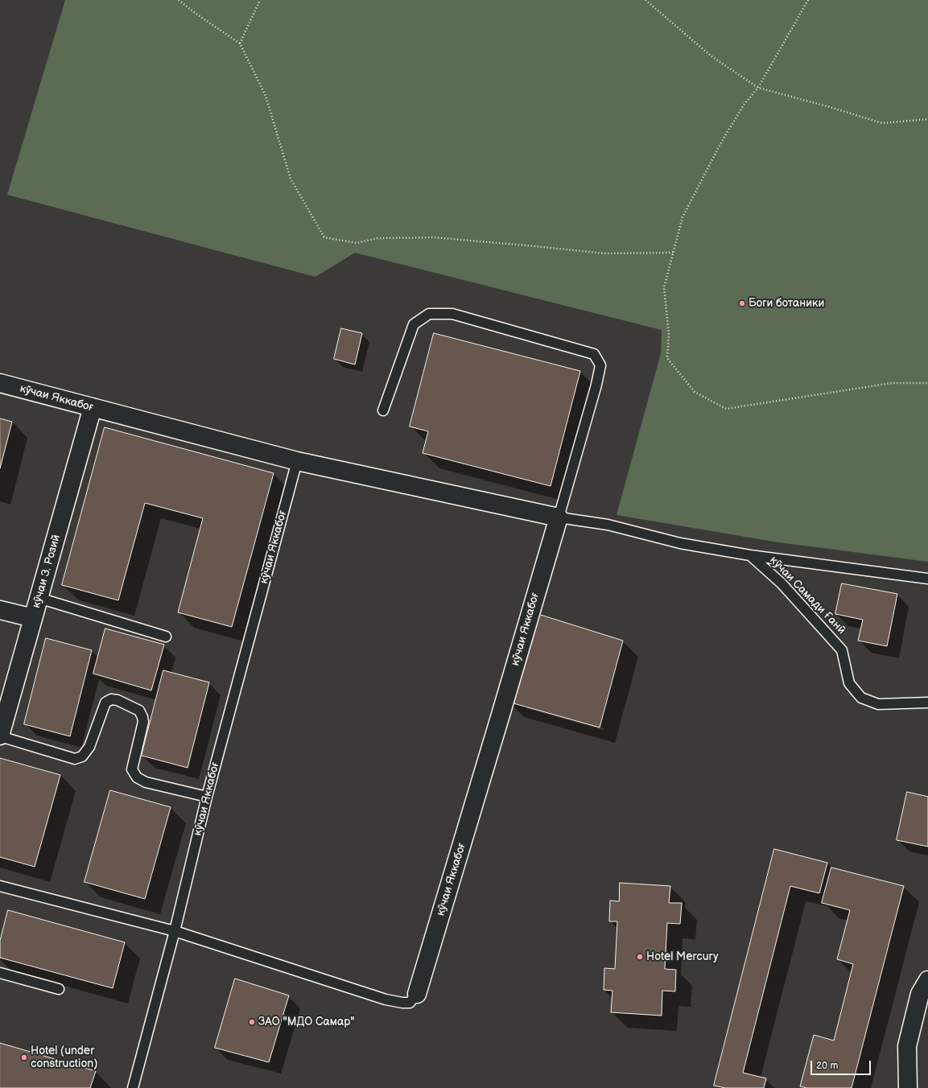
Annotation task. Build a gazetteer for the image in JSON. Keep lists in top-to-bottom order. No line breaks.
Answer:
{"streets":{"street":["кӯчаи Яккабоғ","кӯчаи З. Розий"],"lane":["кӯчаи Самади Ғанӣ"]},"crossings":[["кӯчаи Яккабоғ","кӯчаи З. Розий"],["кӯчаи Яккабоғ","кӯчаи Самади Ғанӣ"]],"places":["Боги ботаники","Hotel Mercury","ЗАО \"МДО Самар\"","Hotel (under construction)"],"scale_bar":"20 m"}
